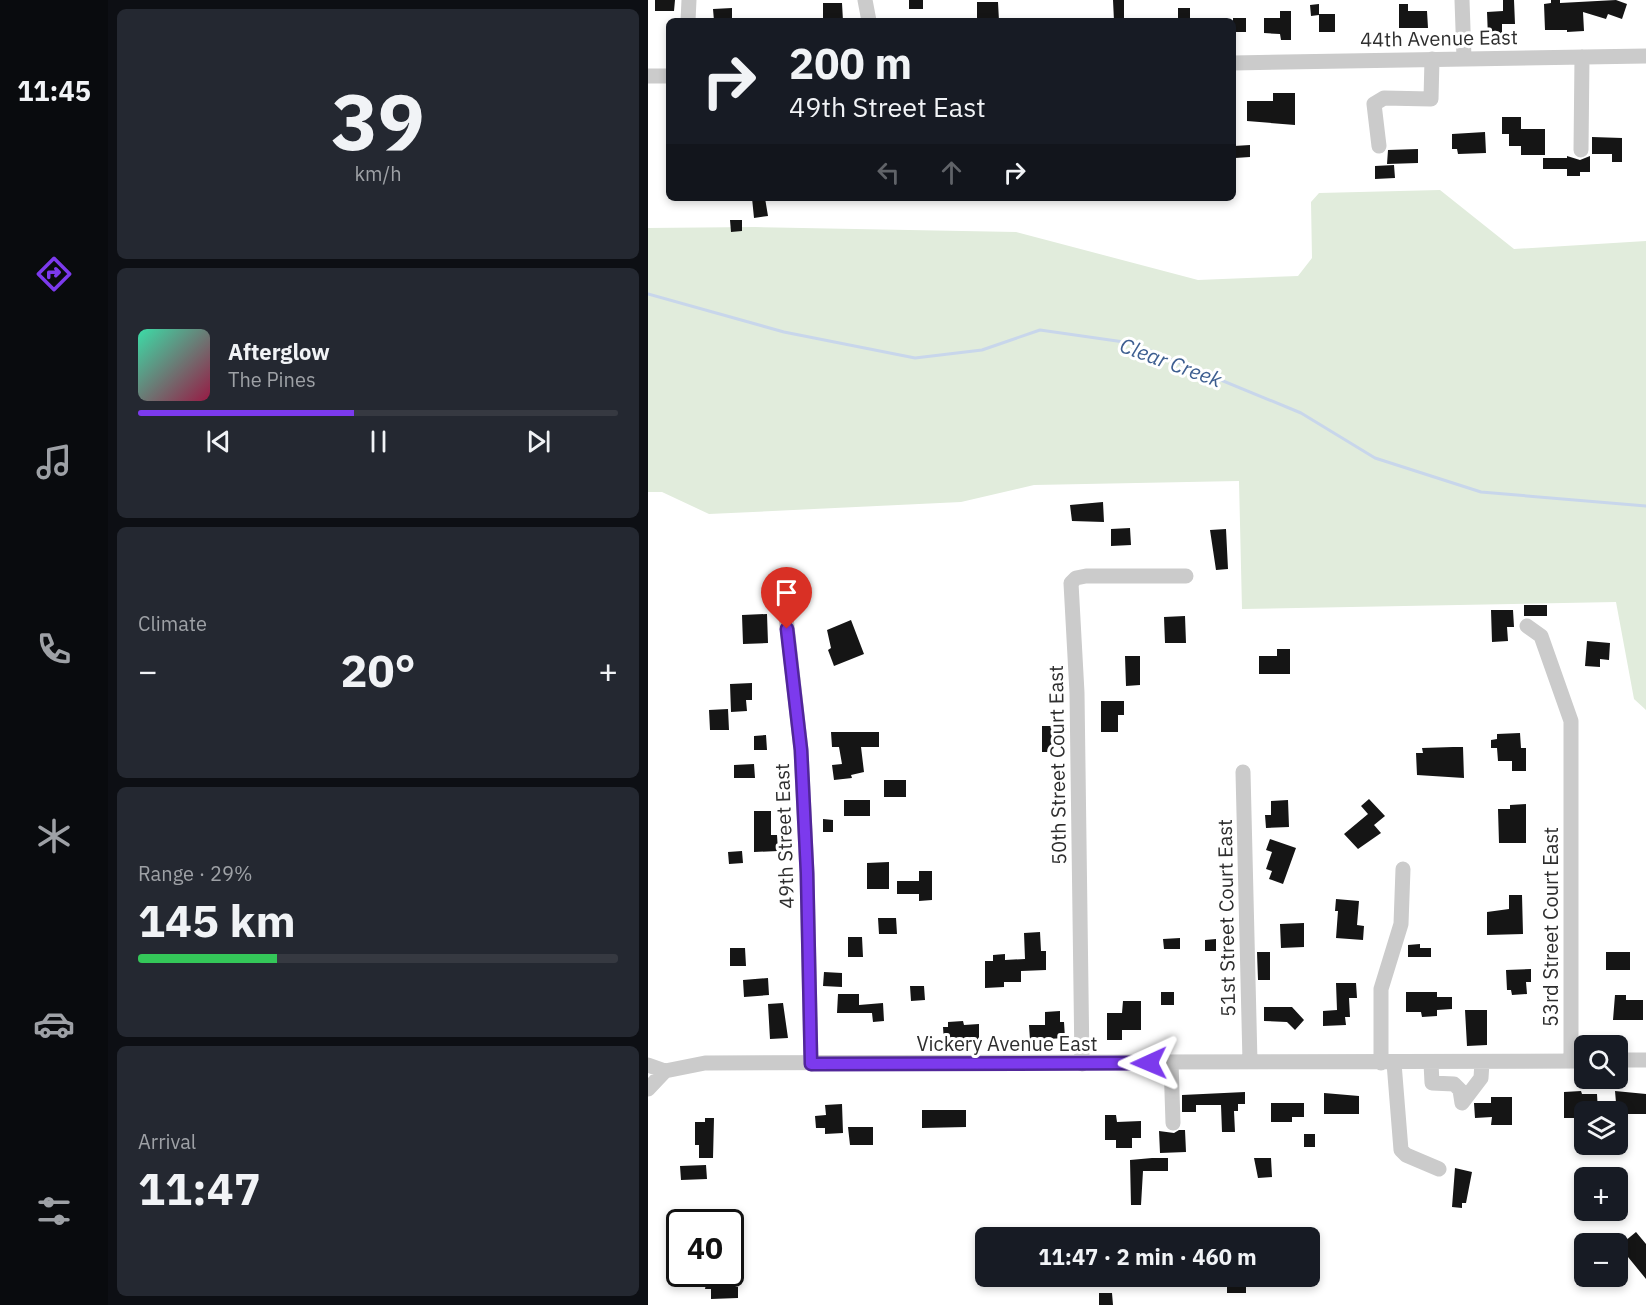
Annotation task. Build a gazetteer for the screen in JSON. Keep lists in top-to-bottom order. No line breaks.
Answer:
{"streets":{"street":["44th Avenue East","50th Street Court East","49th Street East","51st Street Court East","53rd Street Court East","Vickery Avenue East"]},"crossings":[["50th Street Court East","Vickery Avenue East"],["49th Street East","Vickery Avenue East"],["51st Street Court East","Vickery Avenue East"]],"water":["Clear Creek"],"page":{"tabs":"11:45","tile":[["39","km/h"],"Climate",["Range · 29%","145 km"],["Arrival","11:47"]],"turn":["200 m","49th Street East"],"song":["Afterglow","The Pines"],"heat":["−","20°","+"],"map_buttons":["+","−"],"limit":"40","trip":"11:47 · 2 min · 460 m"}}
